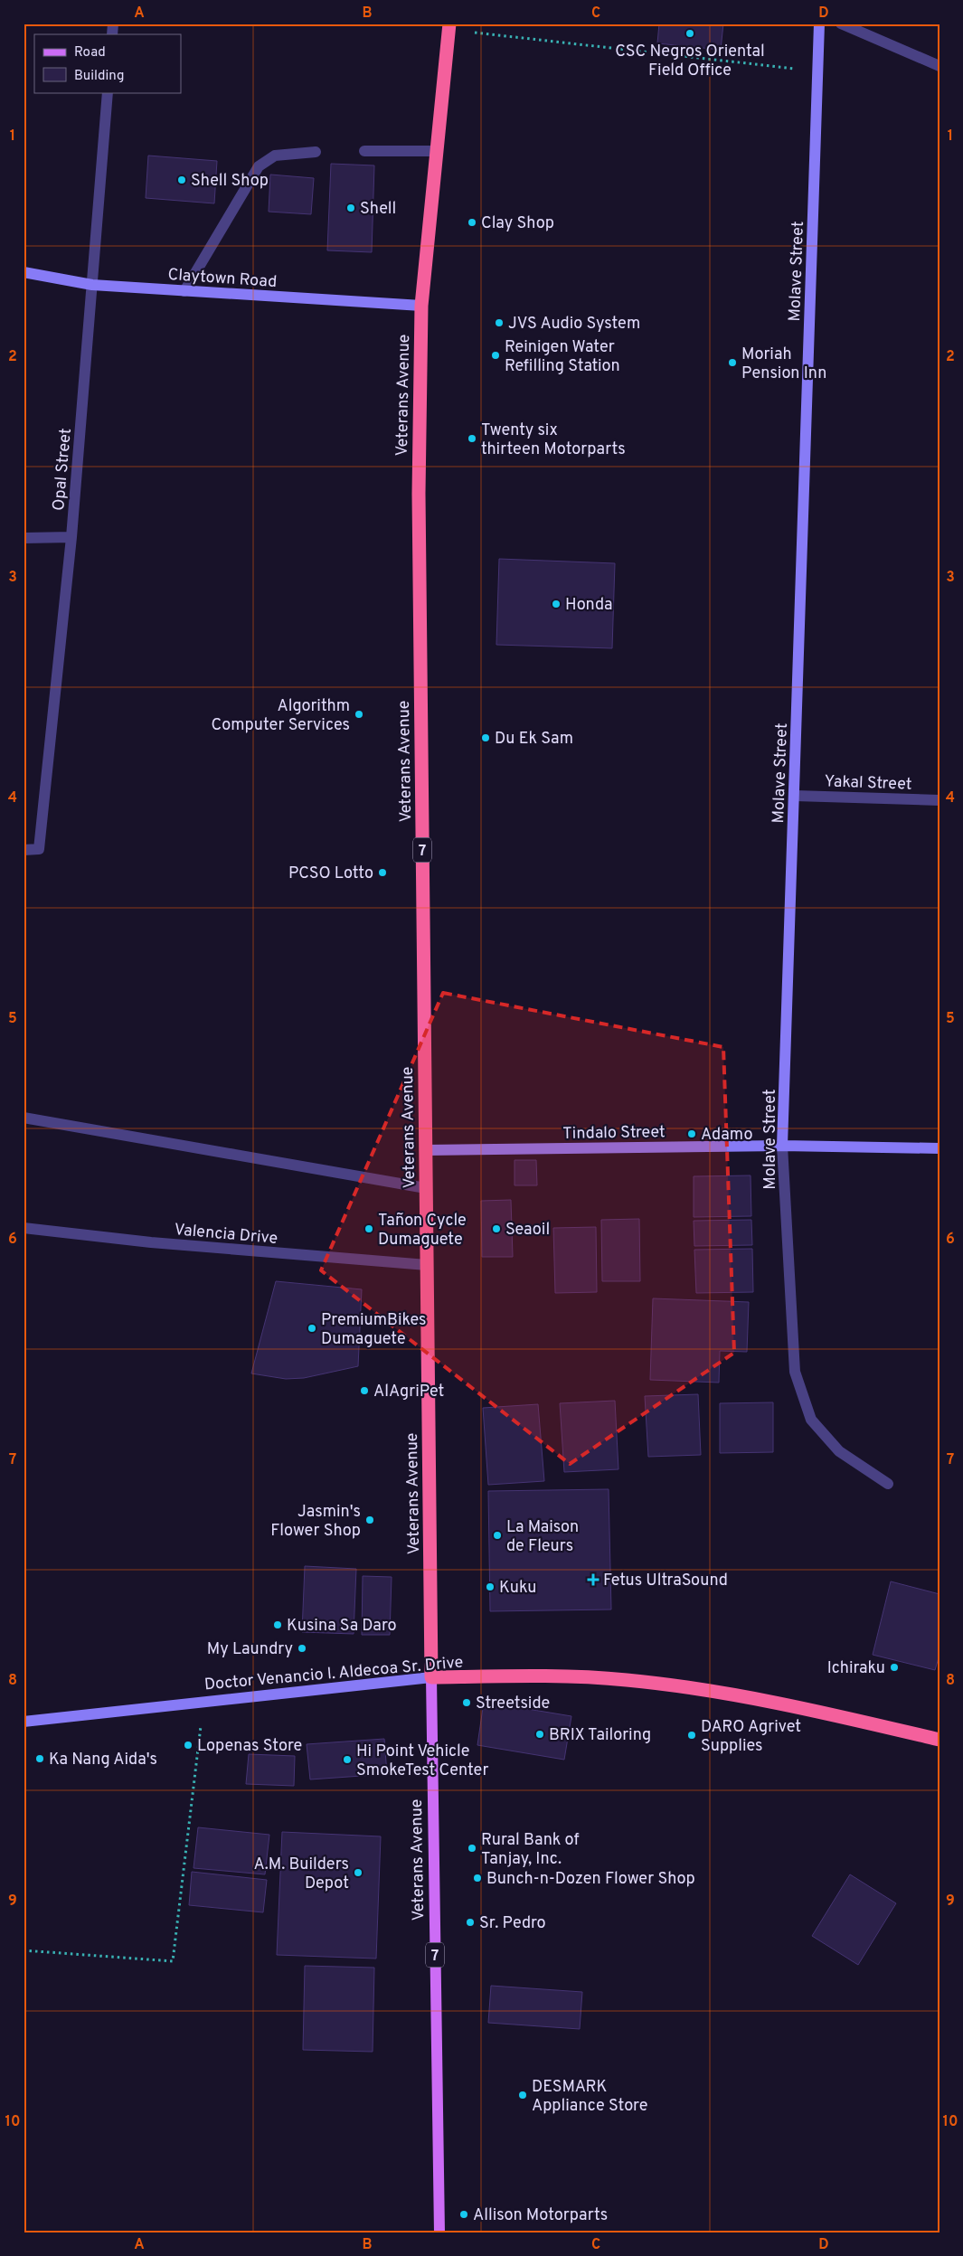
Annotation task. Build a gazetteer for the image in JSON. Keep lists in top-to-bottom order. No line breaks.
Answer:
{"streets":{"highway":["Veterans Avenue","7","Doctor Venancio I. Aldecoa Sr. Drive"],"street":["Molave Street","Claytown Road","Opal Street","Yakal Street","Tindalo Street","Valencia Drive"]},"crossings":[["Molave Street","Yakal Street"],["Molave Street","Tindalo Street"],["Claytown Road","Veterans Avenue"],["Claytown Road","Opal Street"],["Veterans Avenue","Tindalo Street"],["Veterans Avenue","Valencia Drive"],["Veterans Avenue","Doctor Venancio I. Aldecoa Sr. Drive"]],"places":{"other":["CSC Negros Oriental Field Office","Shell Shop","Shell","Clay Shop","JVS Audio System","Reinigen Water Refilling Station","Moriah Pension Inn","Twenty six thirteen Motorparts","Honda","Algorithm Computer Services","Du Ek Sam","PCSO Lotto","Adamo","Tañon Cycle Dumaguete","Seaoil","PremiumBikes Dumaguete","AlAgriPet","Jasmin's Flower Shop","La Maison de Fleurs","Kuku","Kusina Sa Daro","My Laundry","Ichiraku","Streetside","BRIX Tailoring","DARO Agrivet Supplies","Lopenas Store","Ka Nang Aida's","Hi Point Vehicle SmokeTest Center","Rural Bank of Tanjay, Inc.","A.M. Builders Depot","Bunch-n-Dozen Flower Shop","Sr. Pedro","DESMARK Appliance Store","Allison Motorparts"],"health":["Fetus UltraSound"]},"legend":["Road","Building"],"grid":{"columns":["A","B","C","D"],"rows":["1","2","3","4","5","6","7","8","9","10"]}}
